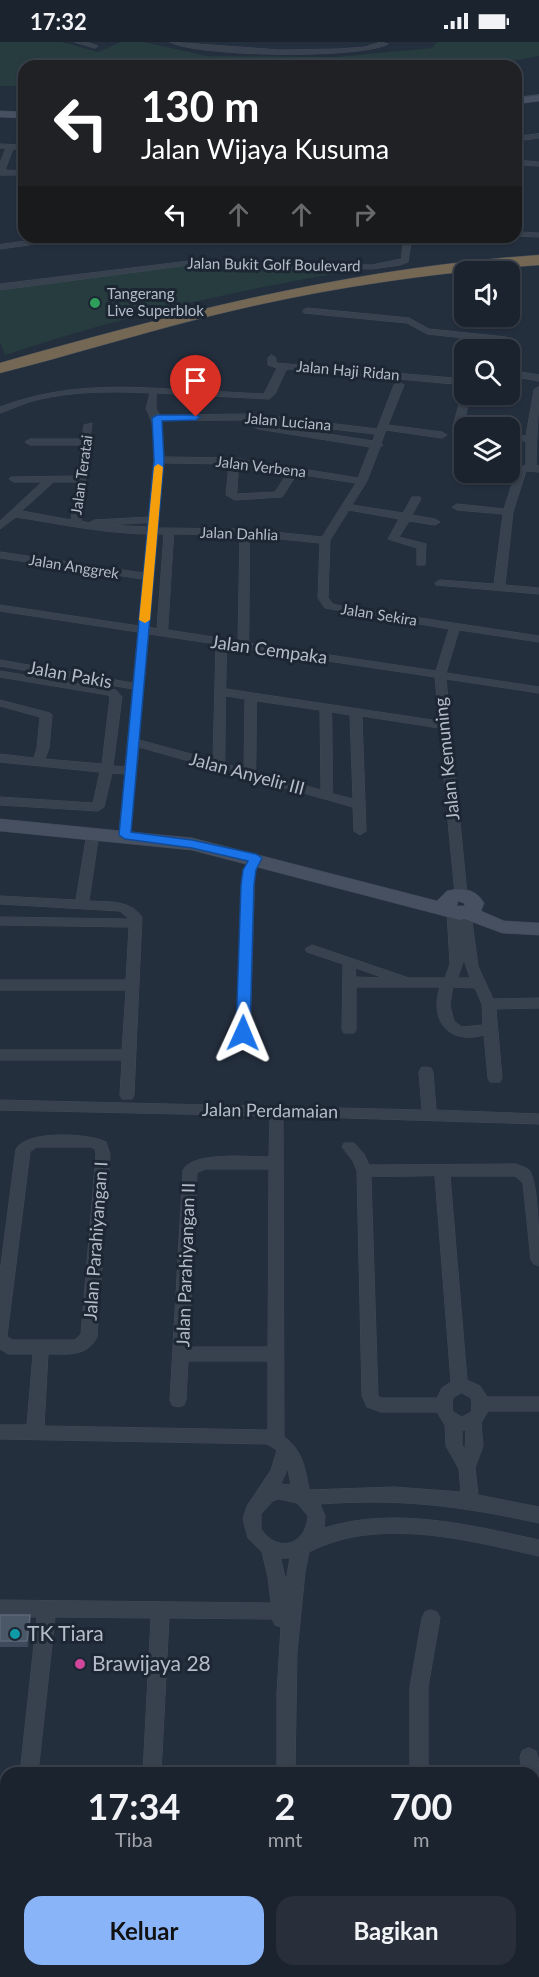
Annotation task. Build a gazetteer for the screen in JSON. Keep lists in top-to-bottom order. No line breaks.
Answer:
{"streets":{"street":["Jalan Bukit Golf Boulevard","Jalan Haji Ridan","Jalan Luciana","Jalan Verbena","Jalan Teratai","Jalan Dahlia","Jalan Anggrek","Jalan Sekira","Jalan Cempaka","Jalan Pakis","Jalan Kemuning","Jalan Anyelir III","Jalan Perdamaian","Jalan Parahiyangan I","Jalan Parahiyangan II"]},"crossings":[["Jalan Dahlia","Jalan Sekira"],["Jalan Sekira","Jalan Kemuning"],["Jalan Cempaka","Jalan Kemuning"]],"places":["Tangerang Live Superblok","TK Tiara","Brawijaya 28"],"page":{"status":"17:32","turn":["130 m","Jalan Wijaya Kusuma"],"eta":["17:34","Tiba","2","mnt","700","m"],"buttons":["Keluar","Bagikan"]}}
